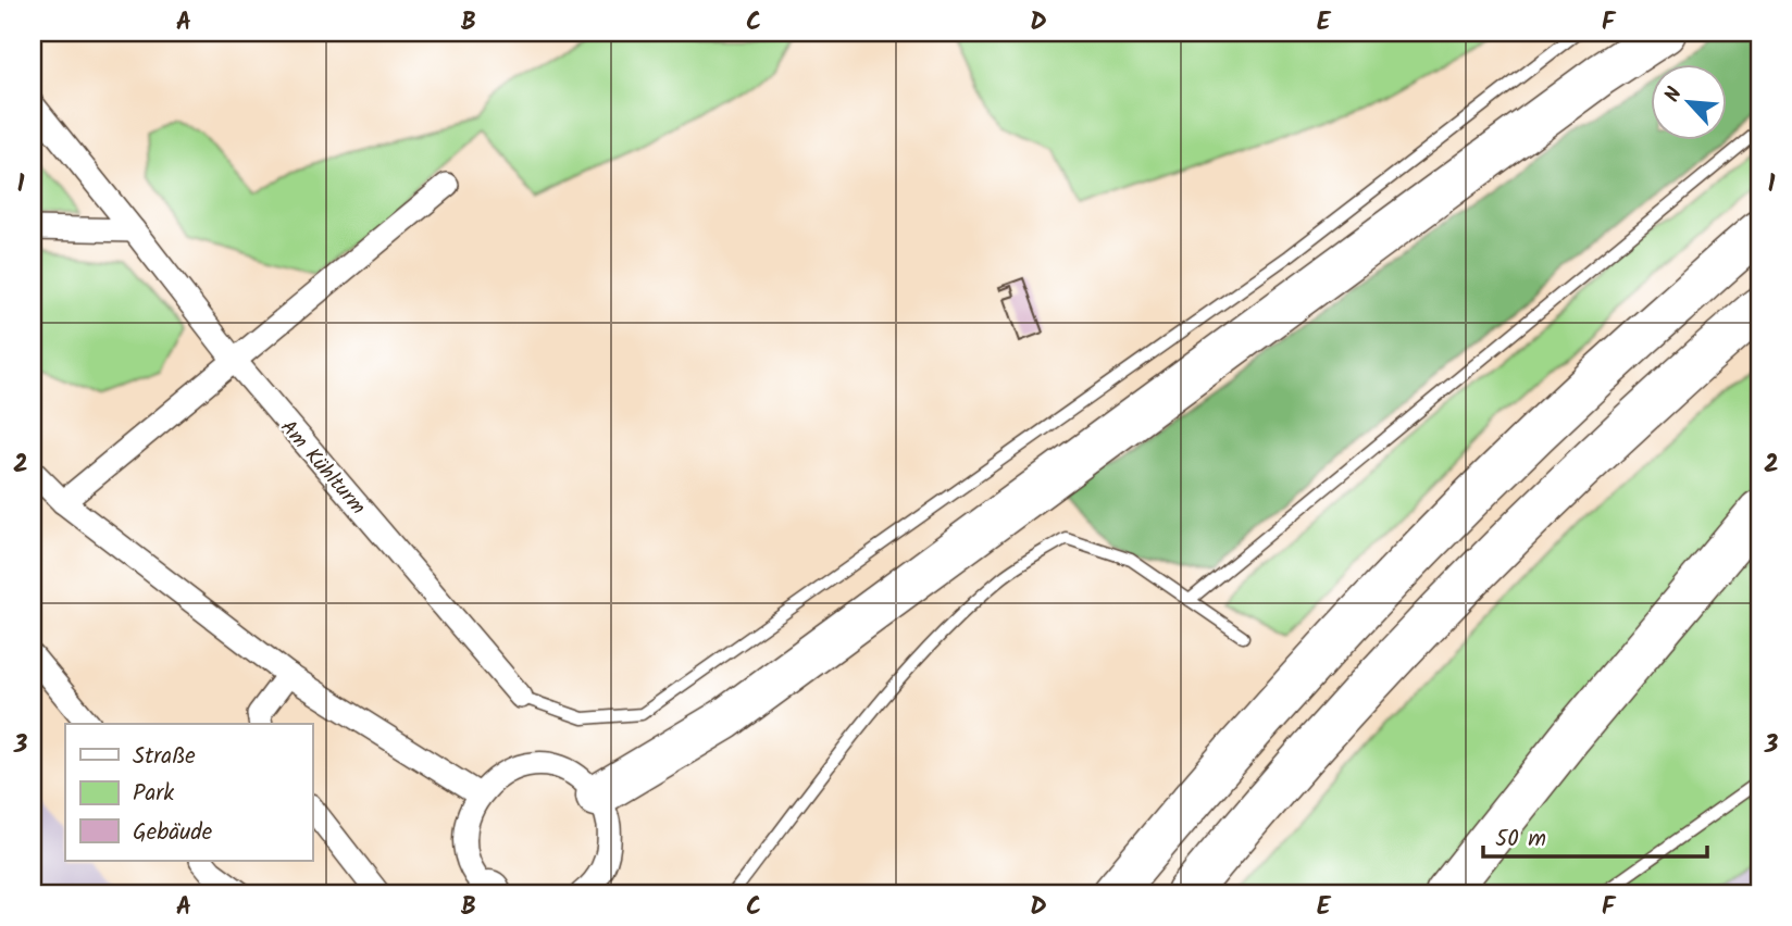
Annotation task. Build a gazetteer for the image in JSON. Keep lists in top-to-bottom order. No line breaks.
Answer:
{"streets":{"street":["Am Kühlturm"]},"legend":["Straße","Park","Gebäude"],"scale_bar":"50 m","north":"top left","grid":{"columns":["A","B","C","D","E","F"],"rows":["1","2","3"]}}
